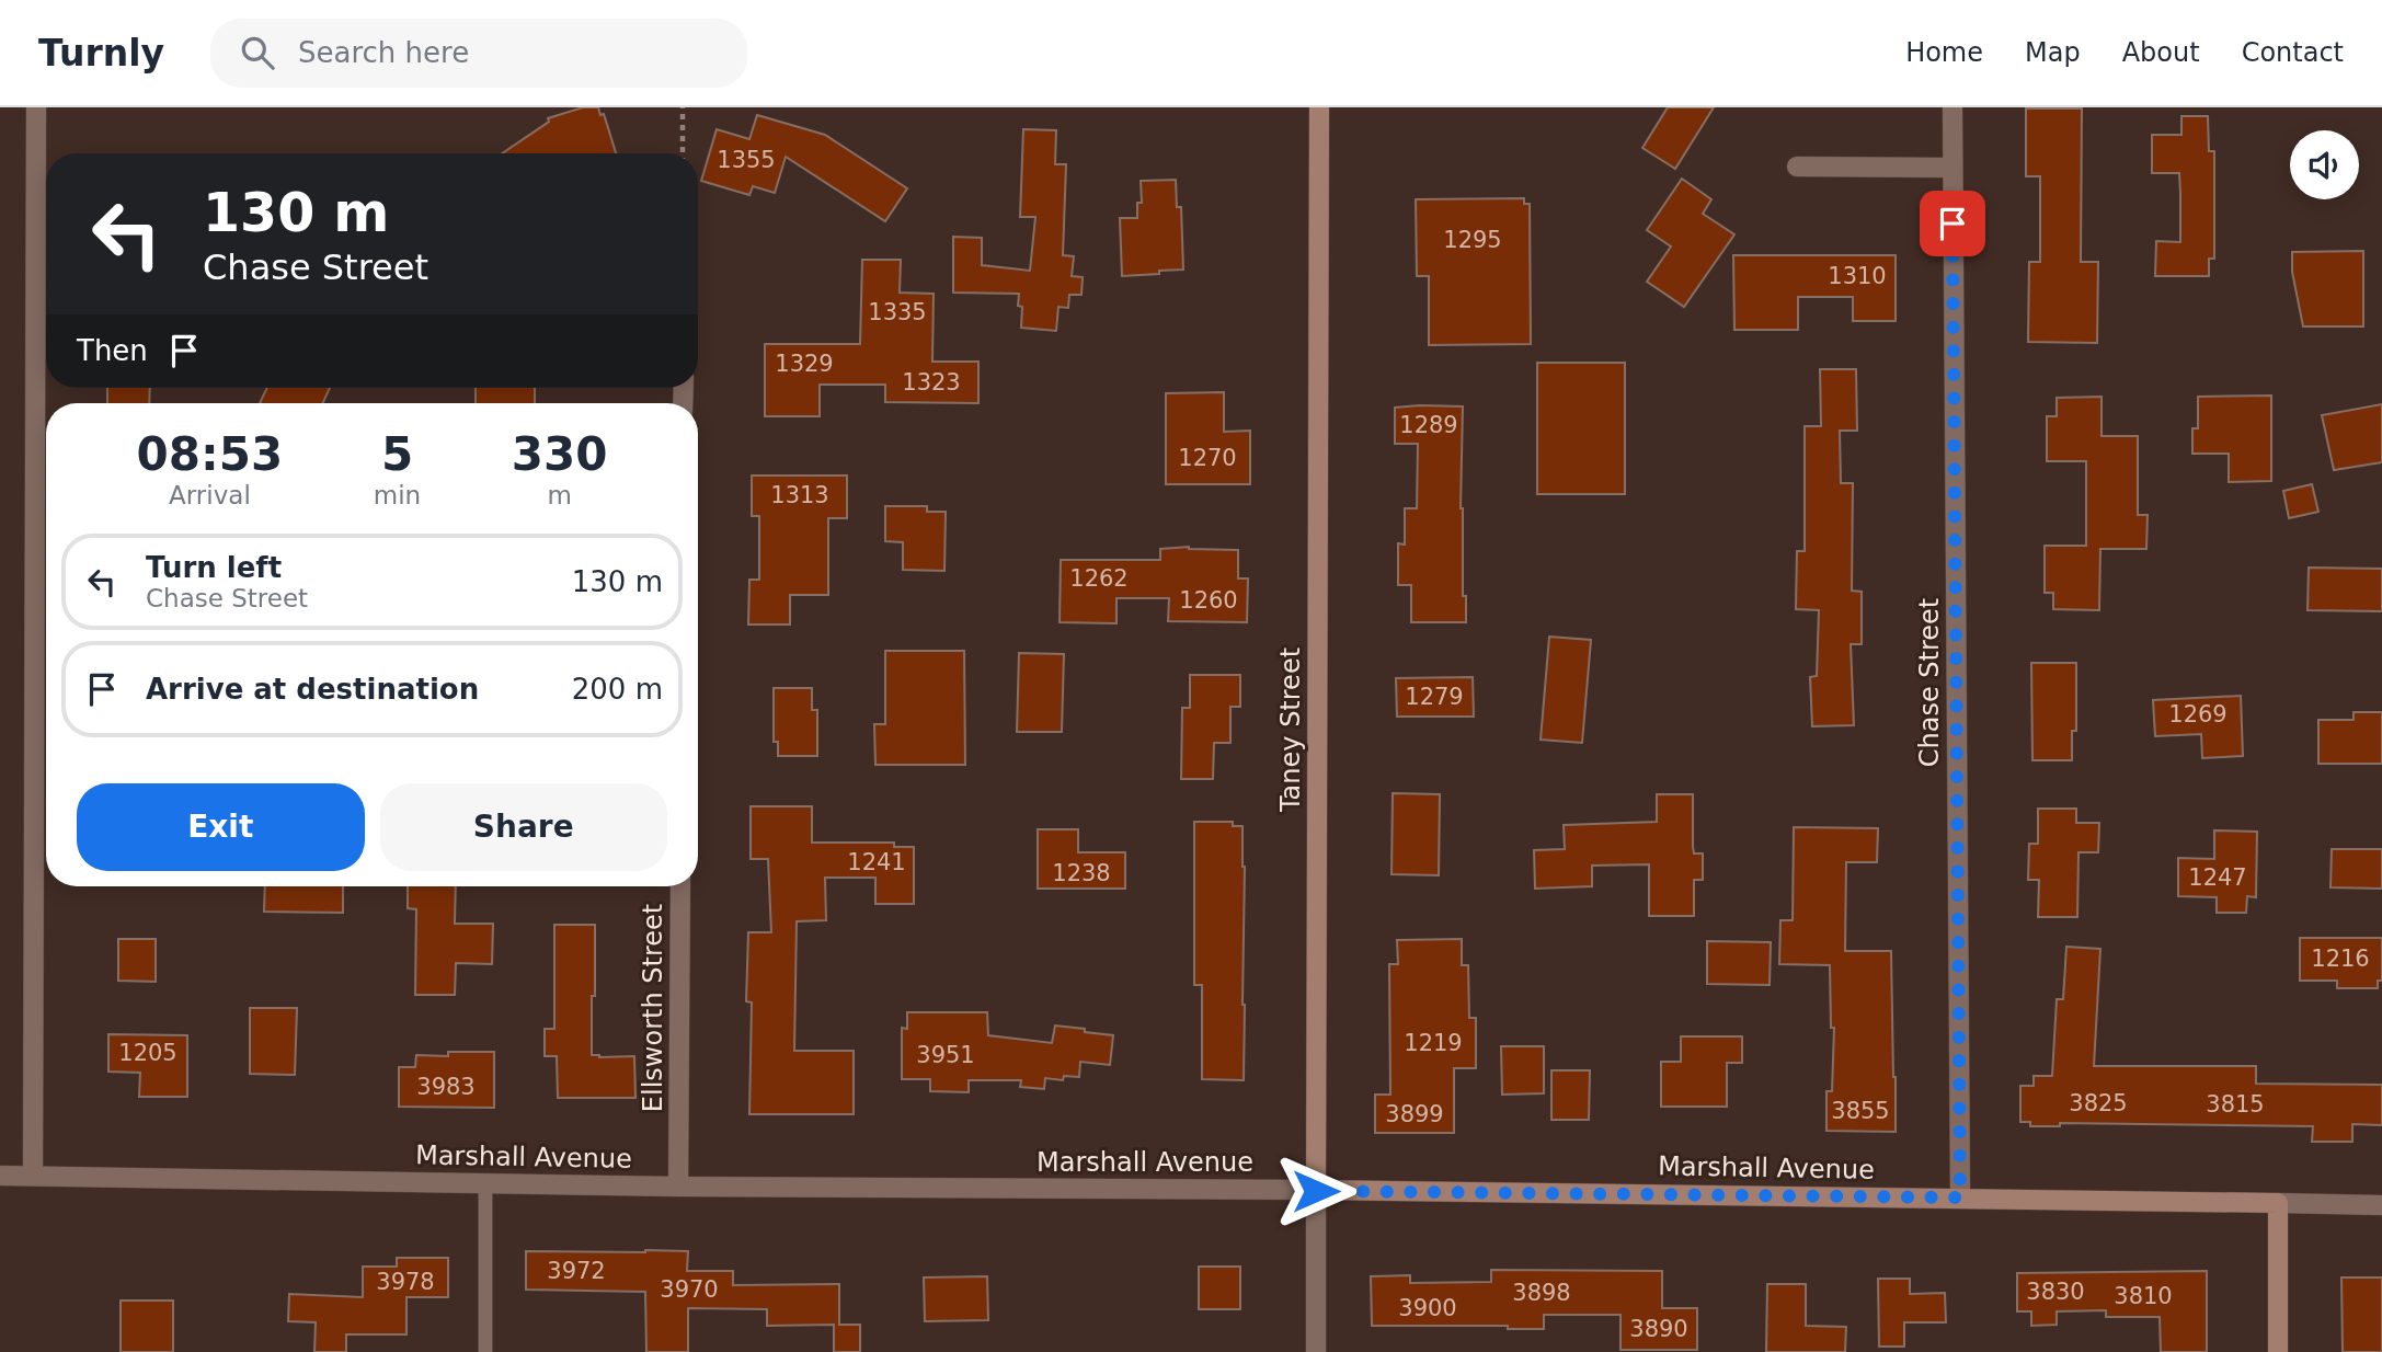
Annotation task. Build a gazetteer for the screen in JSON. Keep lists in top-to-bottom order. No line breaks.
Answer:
{"streets":{"street":["Chase Street","Taney Street","Ellsworth Street","Marshall Avenue"]},"crossings":[["Chase Street","Marshall Avenue"],["Taney Street","Marshall Avenue"],["Ellsworth Street","Marshall Avenue"]],"house_numbers":["1355","1295","1310","1335","1329","1323","1289","1270","1313","1262","1260","1279","1269","1241","1238","1247","1216","1219","1205","3951","3983","3825","3815","3855","3899","3972","3978","3970","3830","3898","3810","3900","3890"],"page":{"header":"Turnly","search":"Search here","nav":["Home","Map","About","Contact"],"turn":["130 m","Chase Street"],"then":"Then","eta":["08:53","Arrival","5","min","330","m"],"list":[{"name":"Turn left","note":"Chase Street","value":"130 m"},{"name":"Arrive at destination","value":"200 m"}],"buttons":["Exit","Share"]}}
